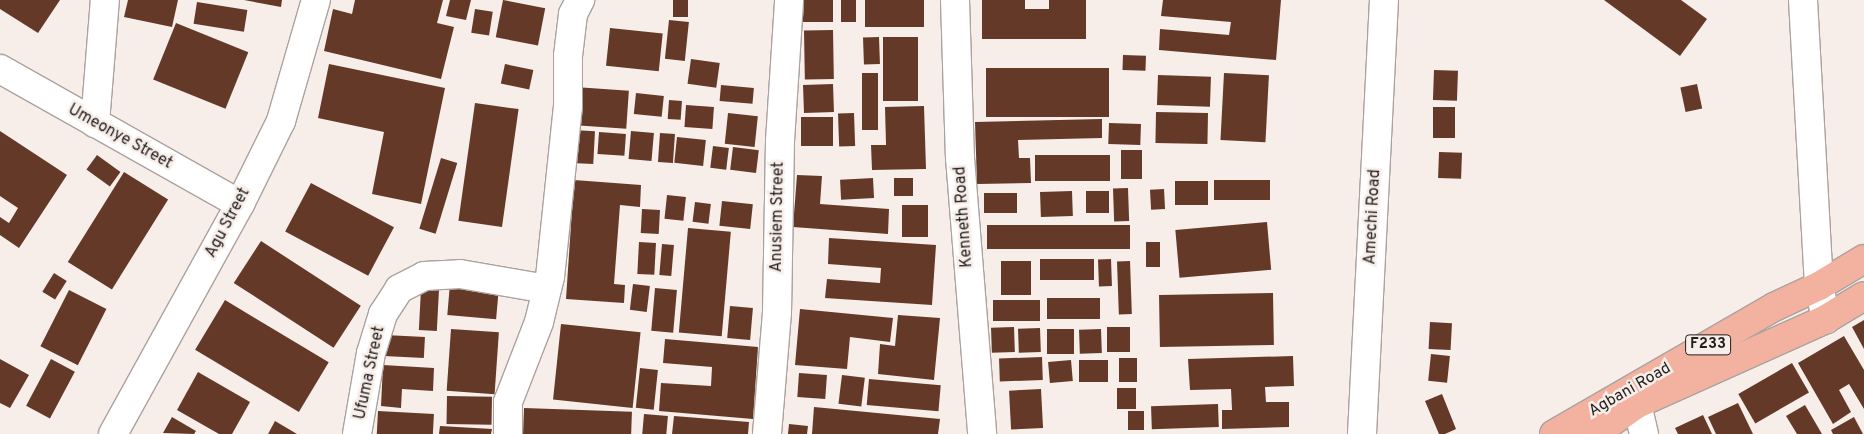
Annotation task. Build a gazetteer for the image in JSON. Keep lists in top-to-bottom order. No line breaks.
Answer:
{"streets":{"main road":["F233","Agbani Road"],"street":["Umeonye Street","Anusiem Street","Kenneth Road","Amechi Road","Agu Street","Ufuma Street"]},"crossings":[["Umeonye Street","Agu Street"]]}
